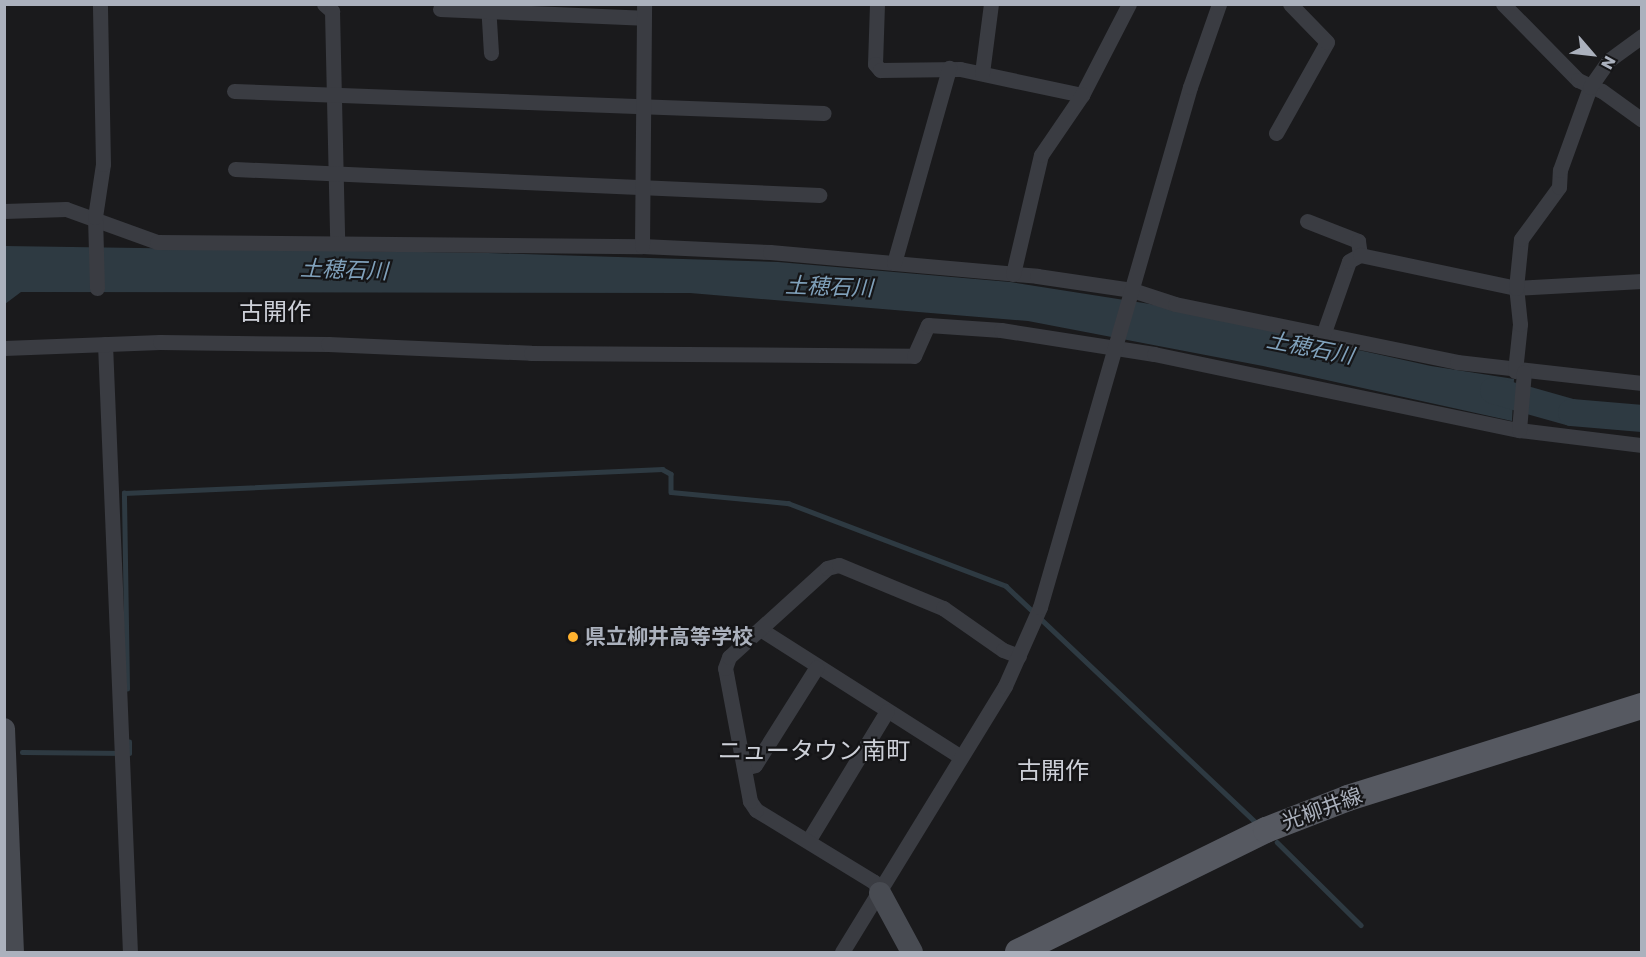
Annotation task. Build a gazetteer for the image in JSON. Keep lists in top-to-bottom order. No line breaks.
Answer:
{"streets":{"main road":["光柳井線"]},"districts":["古開作","ニュータウン南町","古開作"],"water":["土穂石川"],"places":["県立柳井高等学校"],"north":"bottom right"}
